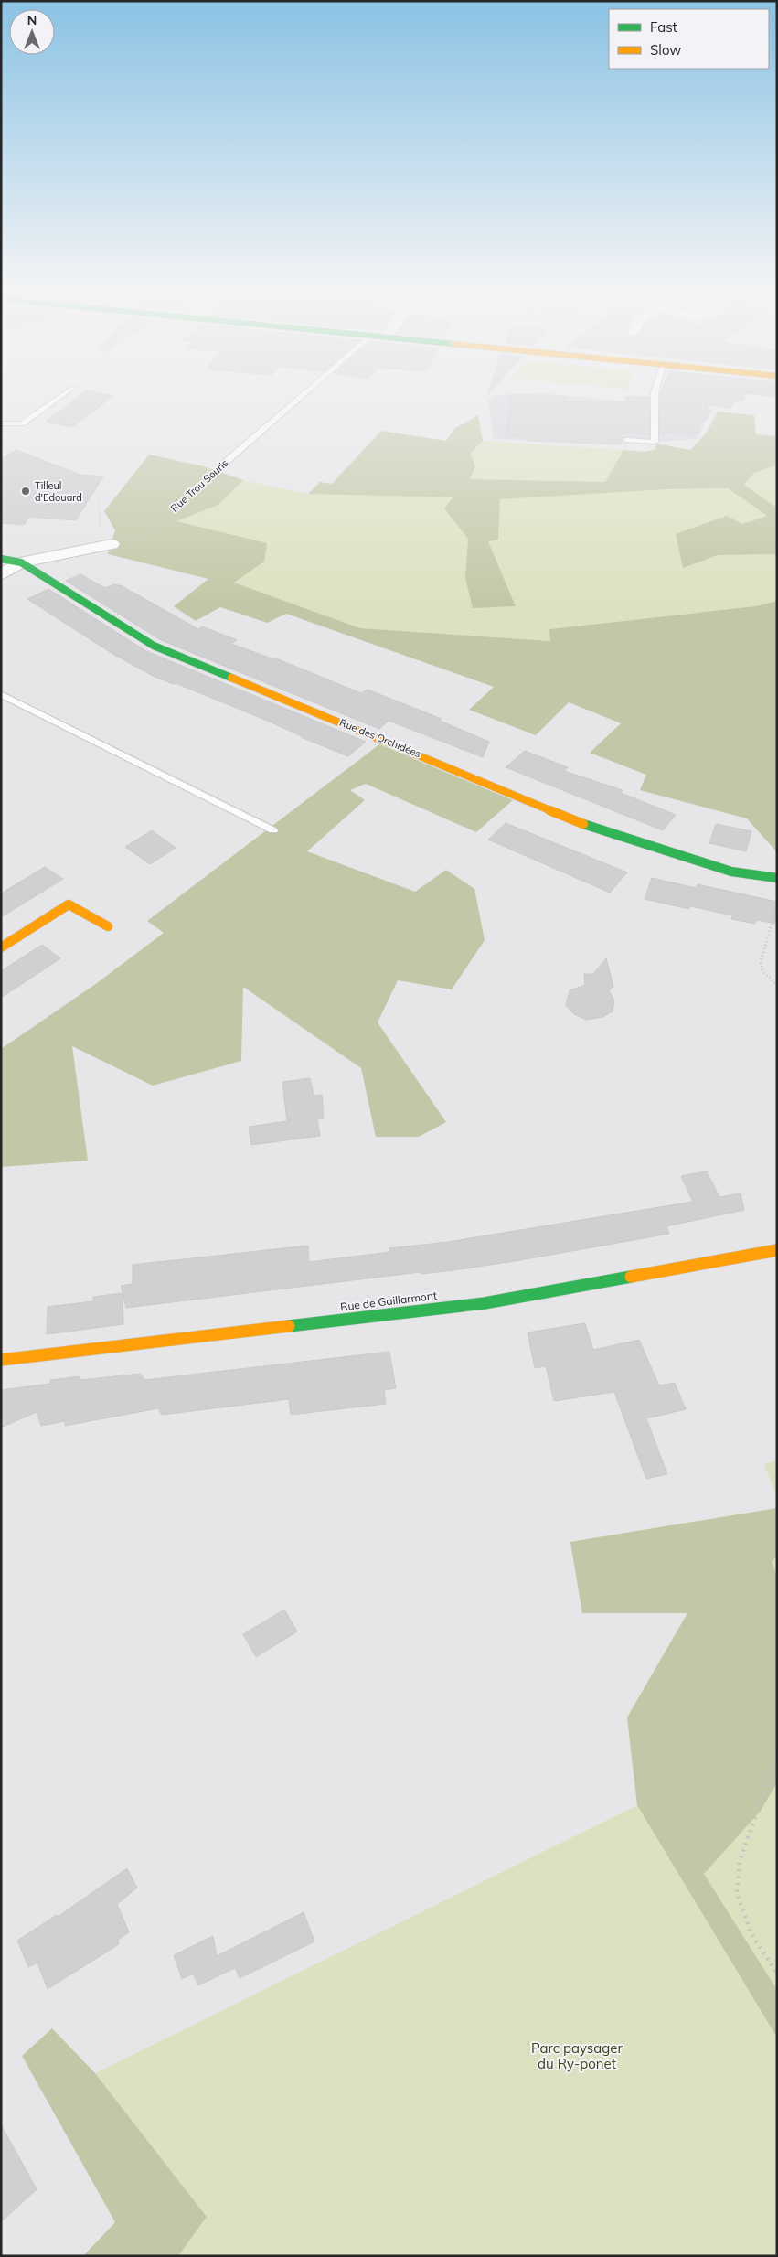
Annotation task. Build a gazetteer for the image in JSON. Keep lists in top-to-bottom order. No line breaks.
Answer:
{"streets":{"street":["Rue des Orchidées","Rue de Gaillarmont"],"lane":["Rue Trou Souris"]},"parks":["Parc paysager du Ry-ponet"],"places":["Tilleul d'Edouard"],"legend":["Fast","Slow"],"north":"top"}
